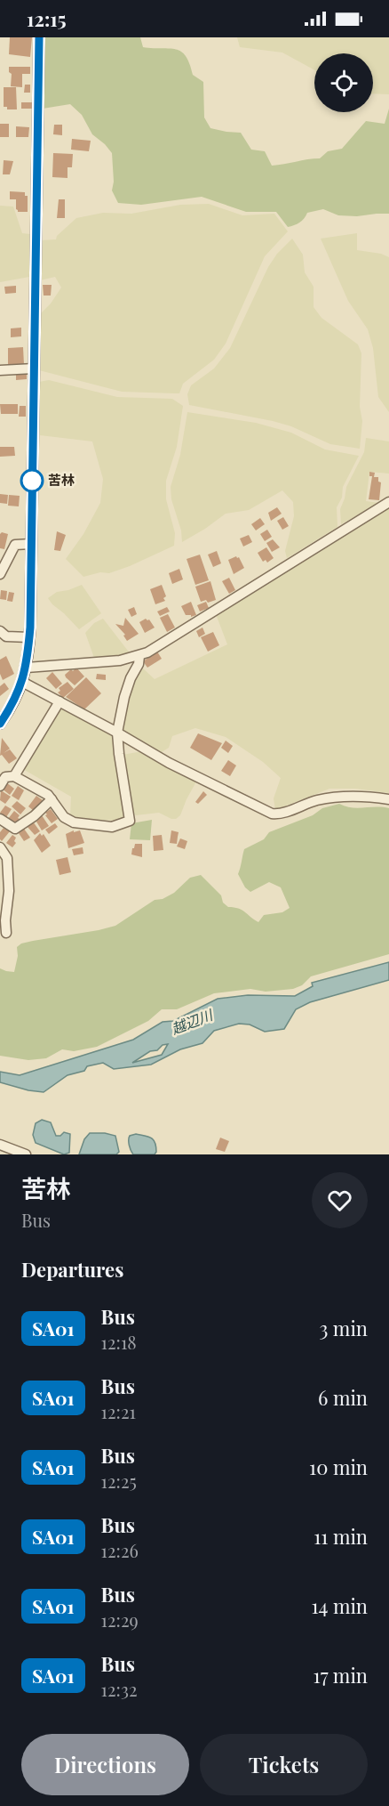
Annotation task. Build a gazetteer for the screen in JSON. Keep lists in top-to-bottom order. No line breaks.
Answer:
{"water":["越辺川"],"places":["苦林"],"lines":["bus line SA01"],"page":{"status":"12:15","heading":[["苦林","Bus"],"Departures"],"list":[{"mark":"SA01","name":"Bus","note":"12:18","value":"3 min"},{"mark":"SA01","name":"Bus","note":"12:21","value":"6 min"},{"mark":"SA01","name":"Bus","note":"12:25","value":"10 min"},{"mark":"SA01","name":"Bus","note":"12:26","value":"11 min"},{"mark":"SA01","name":"Bus","note":"12:29","value":"14 min"},{"mark":"SA01","name":"Bus","note":"12:32","value":"17 min"}],"buttons":["Directions","Tickets"]}}
